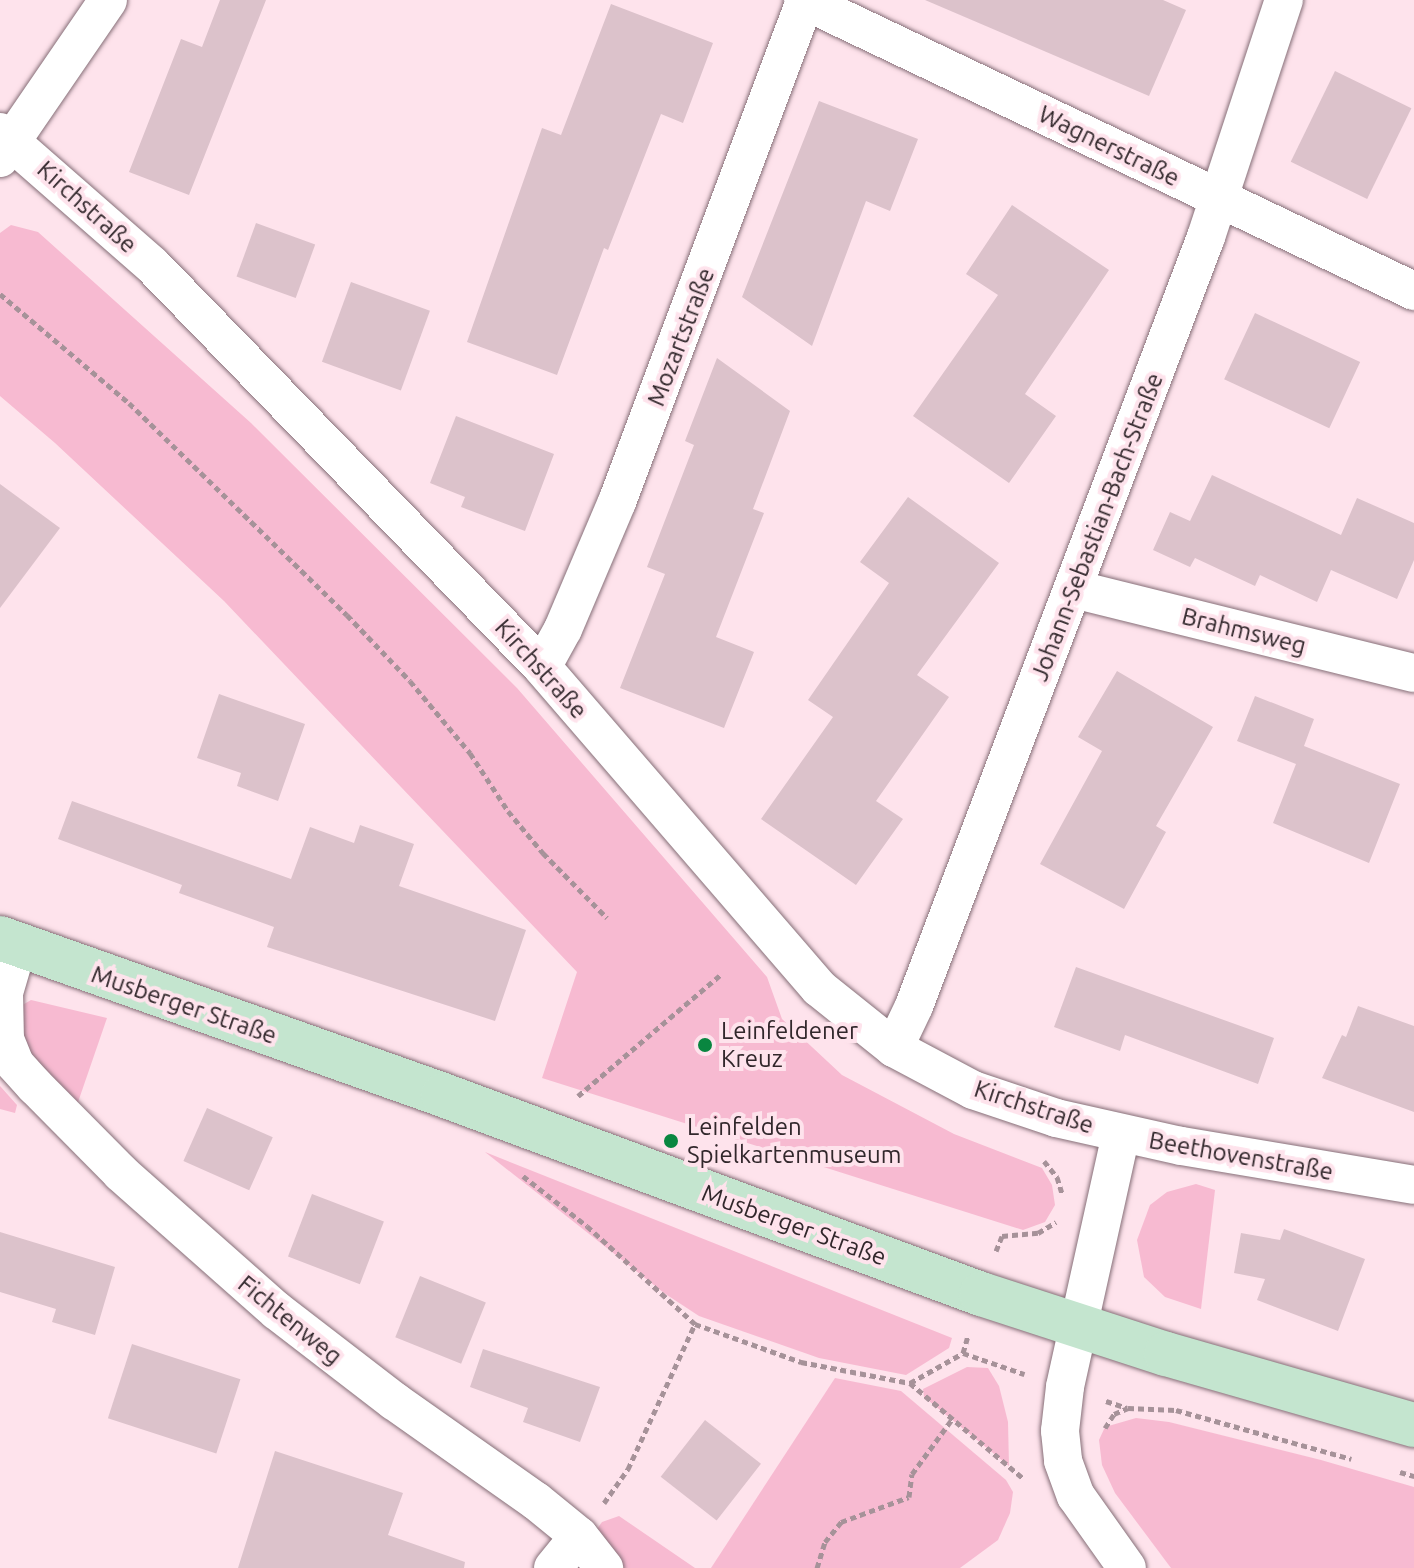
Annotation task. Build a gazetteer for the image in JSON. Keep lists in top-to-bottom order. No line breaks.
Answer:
{"streets":{"main road":["Musberger Straße"],"street":["Wagnerstraße","Kirchstraße","Mozartstraße","Johann-Sebastian-Bach-Straße","Brahmsweg","Beethovenstraße","Fichtenweg"]},"crossings":[["Wagnerstraße","Mozartstraße"],["Wagnerstraße","Johann-Sebastian-Bach-Straße"],["Kirchstraße","Mozartstraße"],["Kirchstraße","Johann-Sebastian-Bach-Straße"],["Kirchstraße","Beethovenstraße"],["Johann-Sebastian-Bach-Straße","Brahmsweg"],["Musberger Straße","Beethovenstraße"],["Musberger Straße","Fichtenweg"]],"places":["Leinfeldener Kreuz","Leinfelden Spielkartenmuseum"]}
